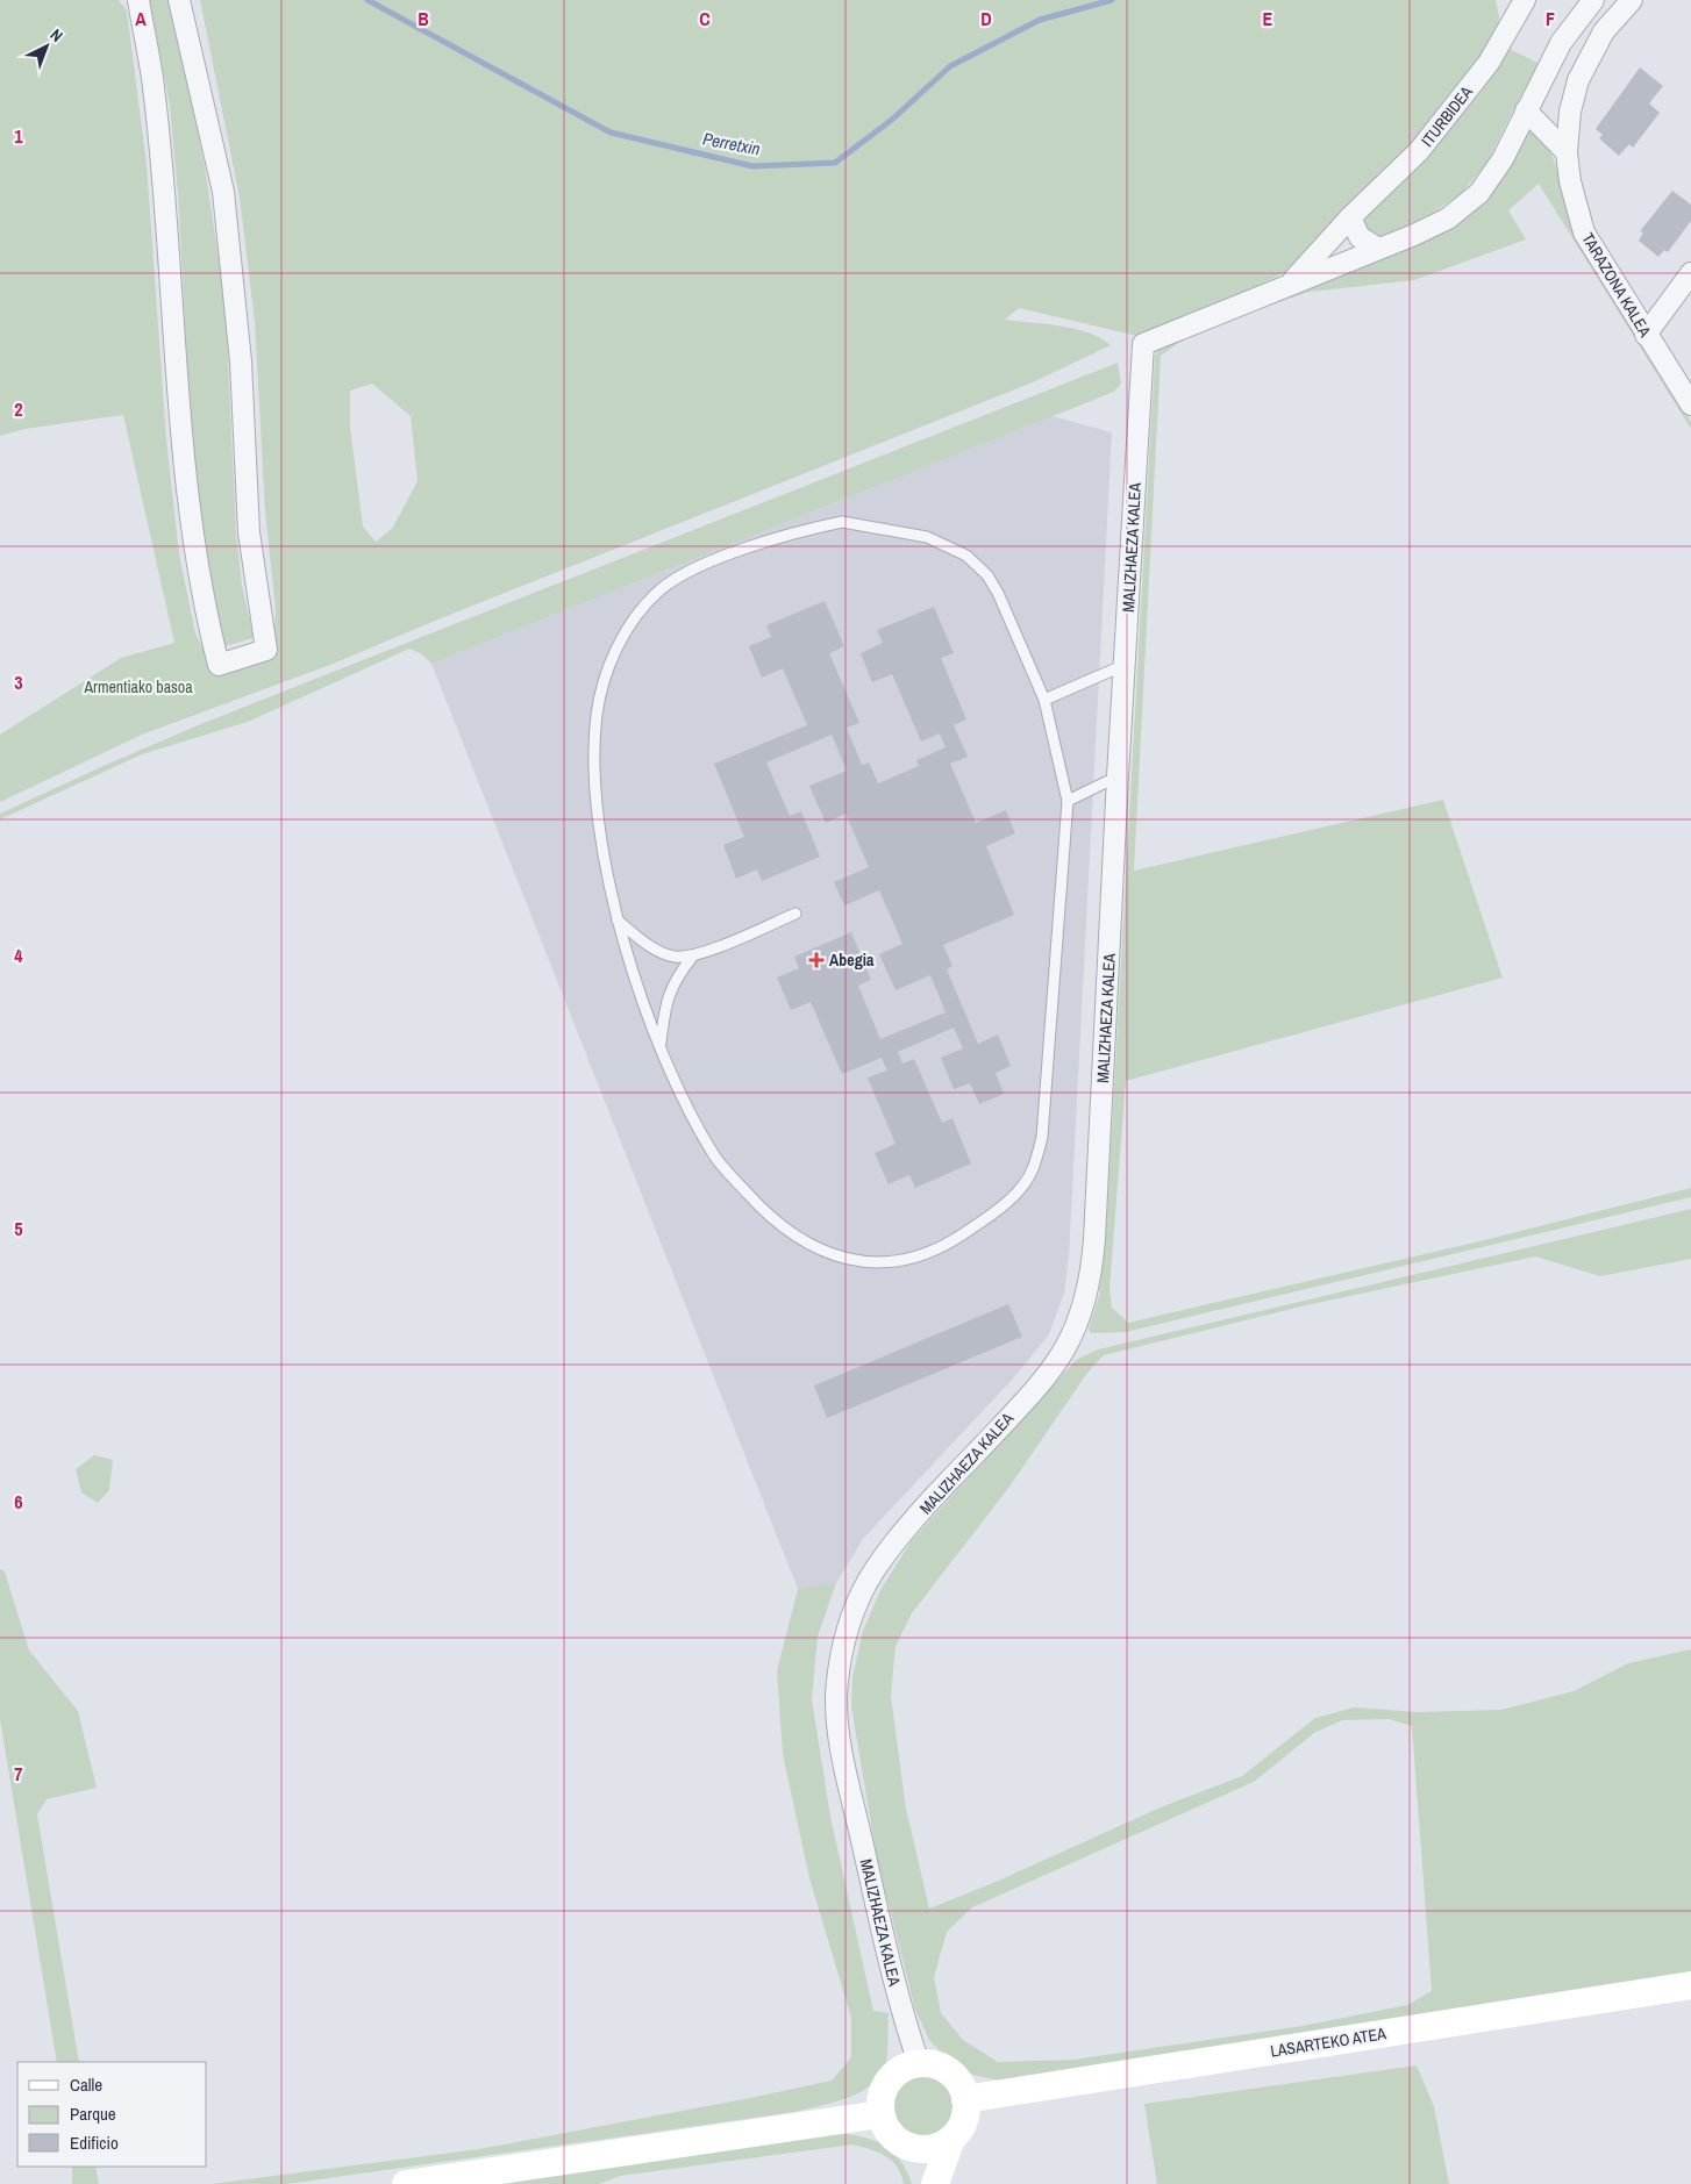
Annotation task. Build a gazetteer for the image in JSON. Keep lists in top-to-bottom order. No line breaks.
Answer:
{"streets":{"street":["ITURBIDEA","TARAZONA KALEA","MALIZHAEZA KALEA","LASARTEKO ATEA"]},"crossings":[["ITURBIDEA","MALIZHAEZA KALEA"],["MALIZHAEZA KALEA","LASARTEKO ATEA"]],"water":["Perretxin"],"parks":["Armentiako basoa"],"places":{"health":["Abegia"]},"legend":["Calle","Parque","Edificio"],"north":"top right","grid":{"columns":["A","B","C","D","E","F"],"rows":["1","2","3","4","5","6","7"]}}
